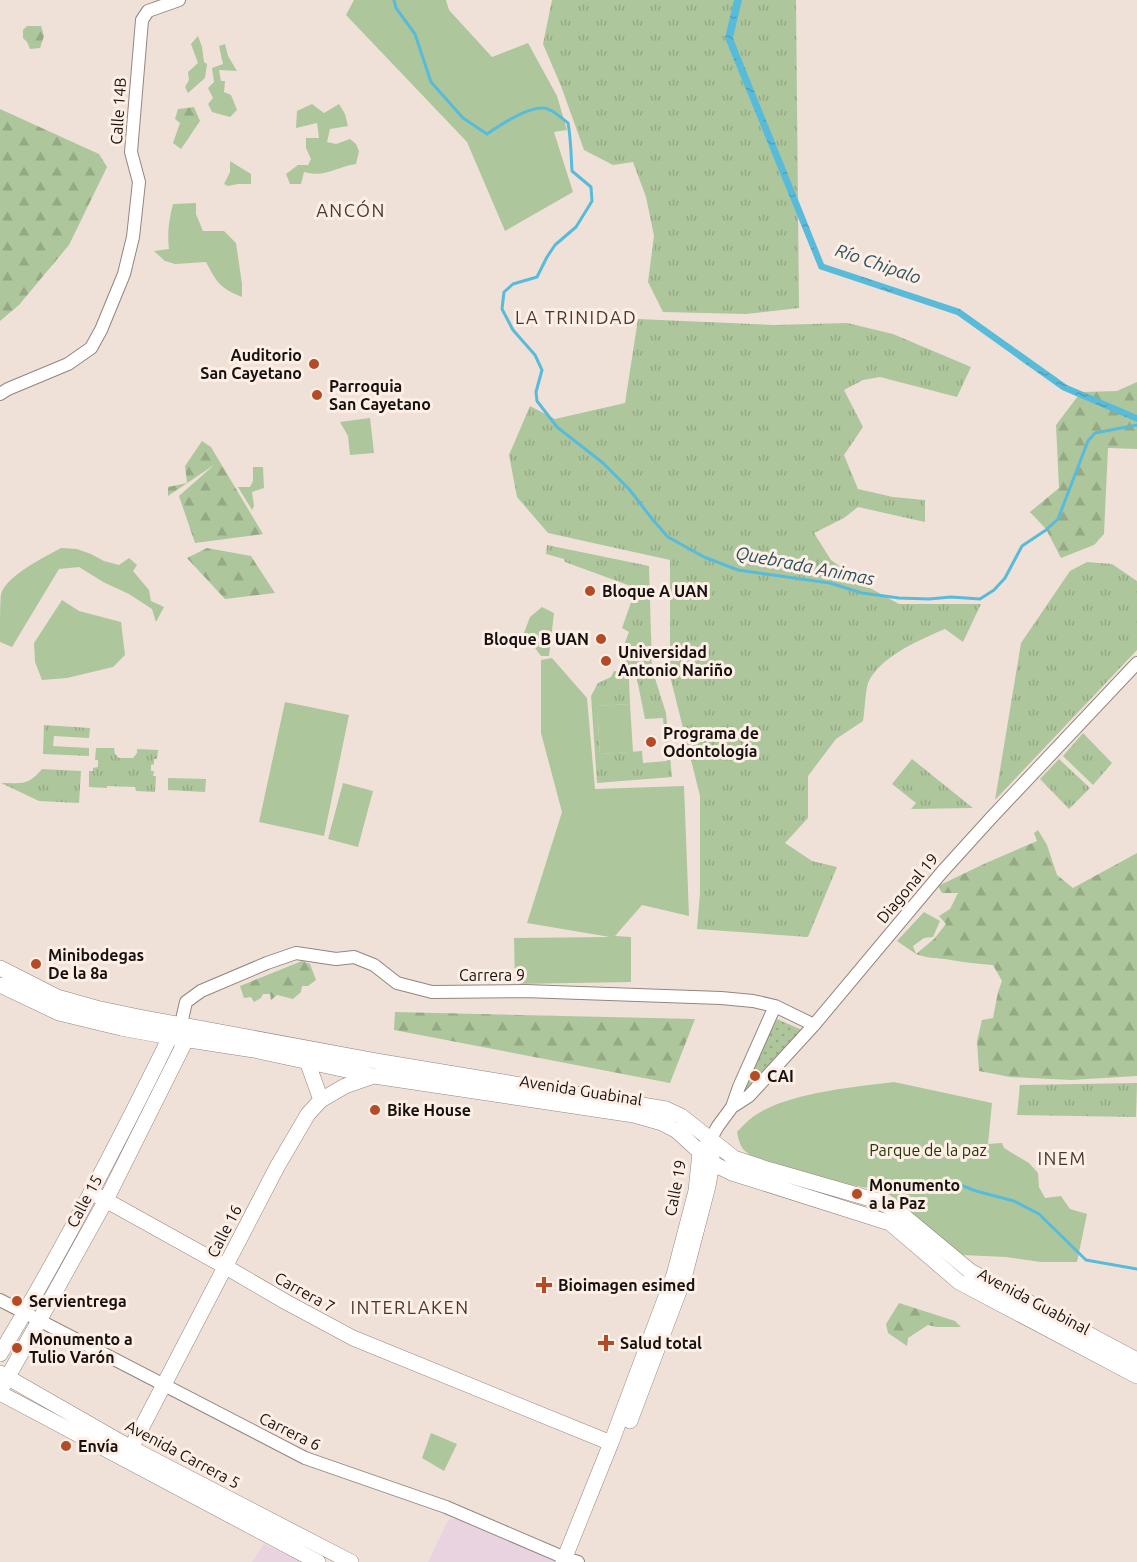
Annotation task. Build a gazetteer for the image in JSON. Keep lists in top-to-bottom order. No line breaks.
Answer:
{"streets":{"main road":["Avenida Guabinal","Calle 19","Calle 15","Calle 16","Carrera 7","Avenida Carrera 5"],"street":["Calle 14B","Diagonal 19","Carrera 9","Carrera 6"]},"crossings":[["Diagonal 19","Carrera 9"],["Diagonal 19","Avenida Guabinal"],["Diagonal 19","Calle 19"],["Carrera 9","Calle 15"],["Avenida Guabinal","Calle 19"],["Avenida Guabinal","Calle 15"],["Avenida Guabinal","Calle 16"],["Calle 19","Carrera 7"],["Calle 19","Carrera 6"],["Calle 15","Carrera 7"],["Calle 15","Carrera 6"],["Calle 15","Avenida Carrera 5"],["Calle 16","Carrera 7"],["Calle 16","Carrera 6"],["Calle 16","Avenida Carrera 5"]],"districts":["ANCÓN","LA TRINIDAD","INEM","INTERLAKEN"],"water":["Río Chipalo","Quebrada Animas"],"parks":["Parque de la paz"],"places":{"other":["Auditorio San Cayetano","Parroquia San Cayetano","Bloque A UAN","Bloque B UAN","Universidad Antonio Nariño","Programa de Odontología","Minibodegas De la 8a","CAI","Bike House","Monumento a la Paz","Servientrega","Monumento a Tulio Varón","Envía"],"health":["Bioimagen esimed","Salud total"]}}
